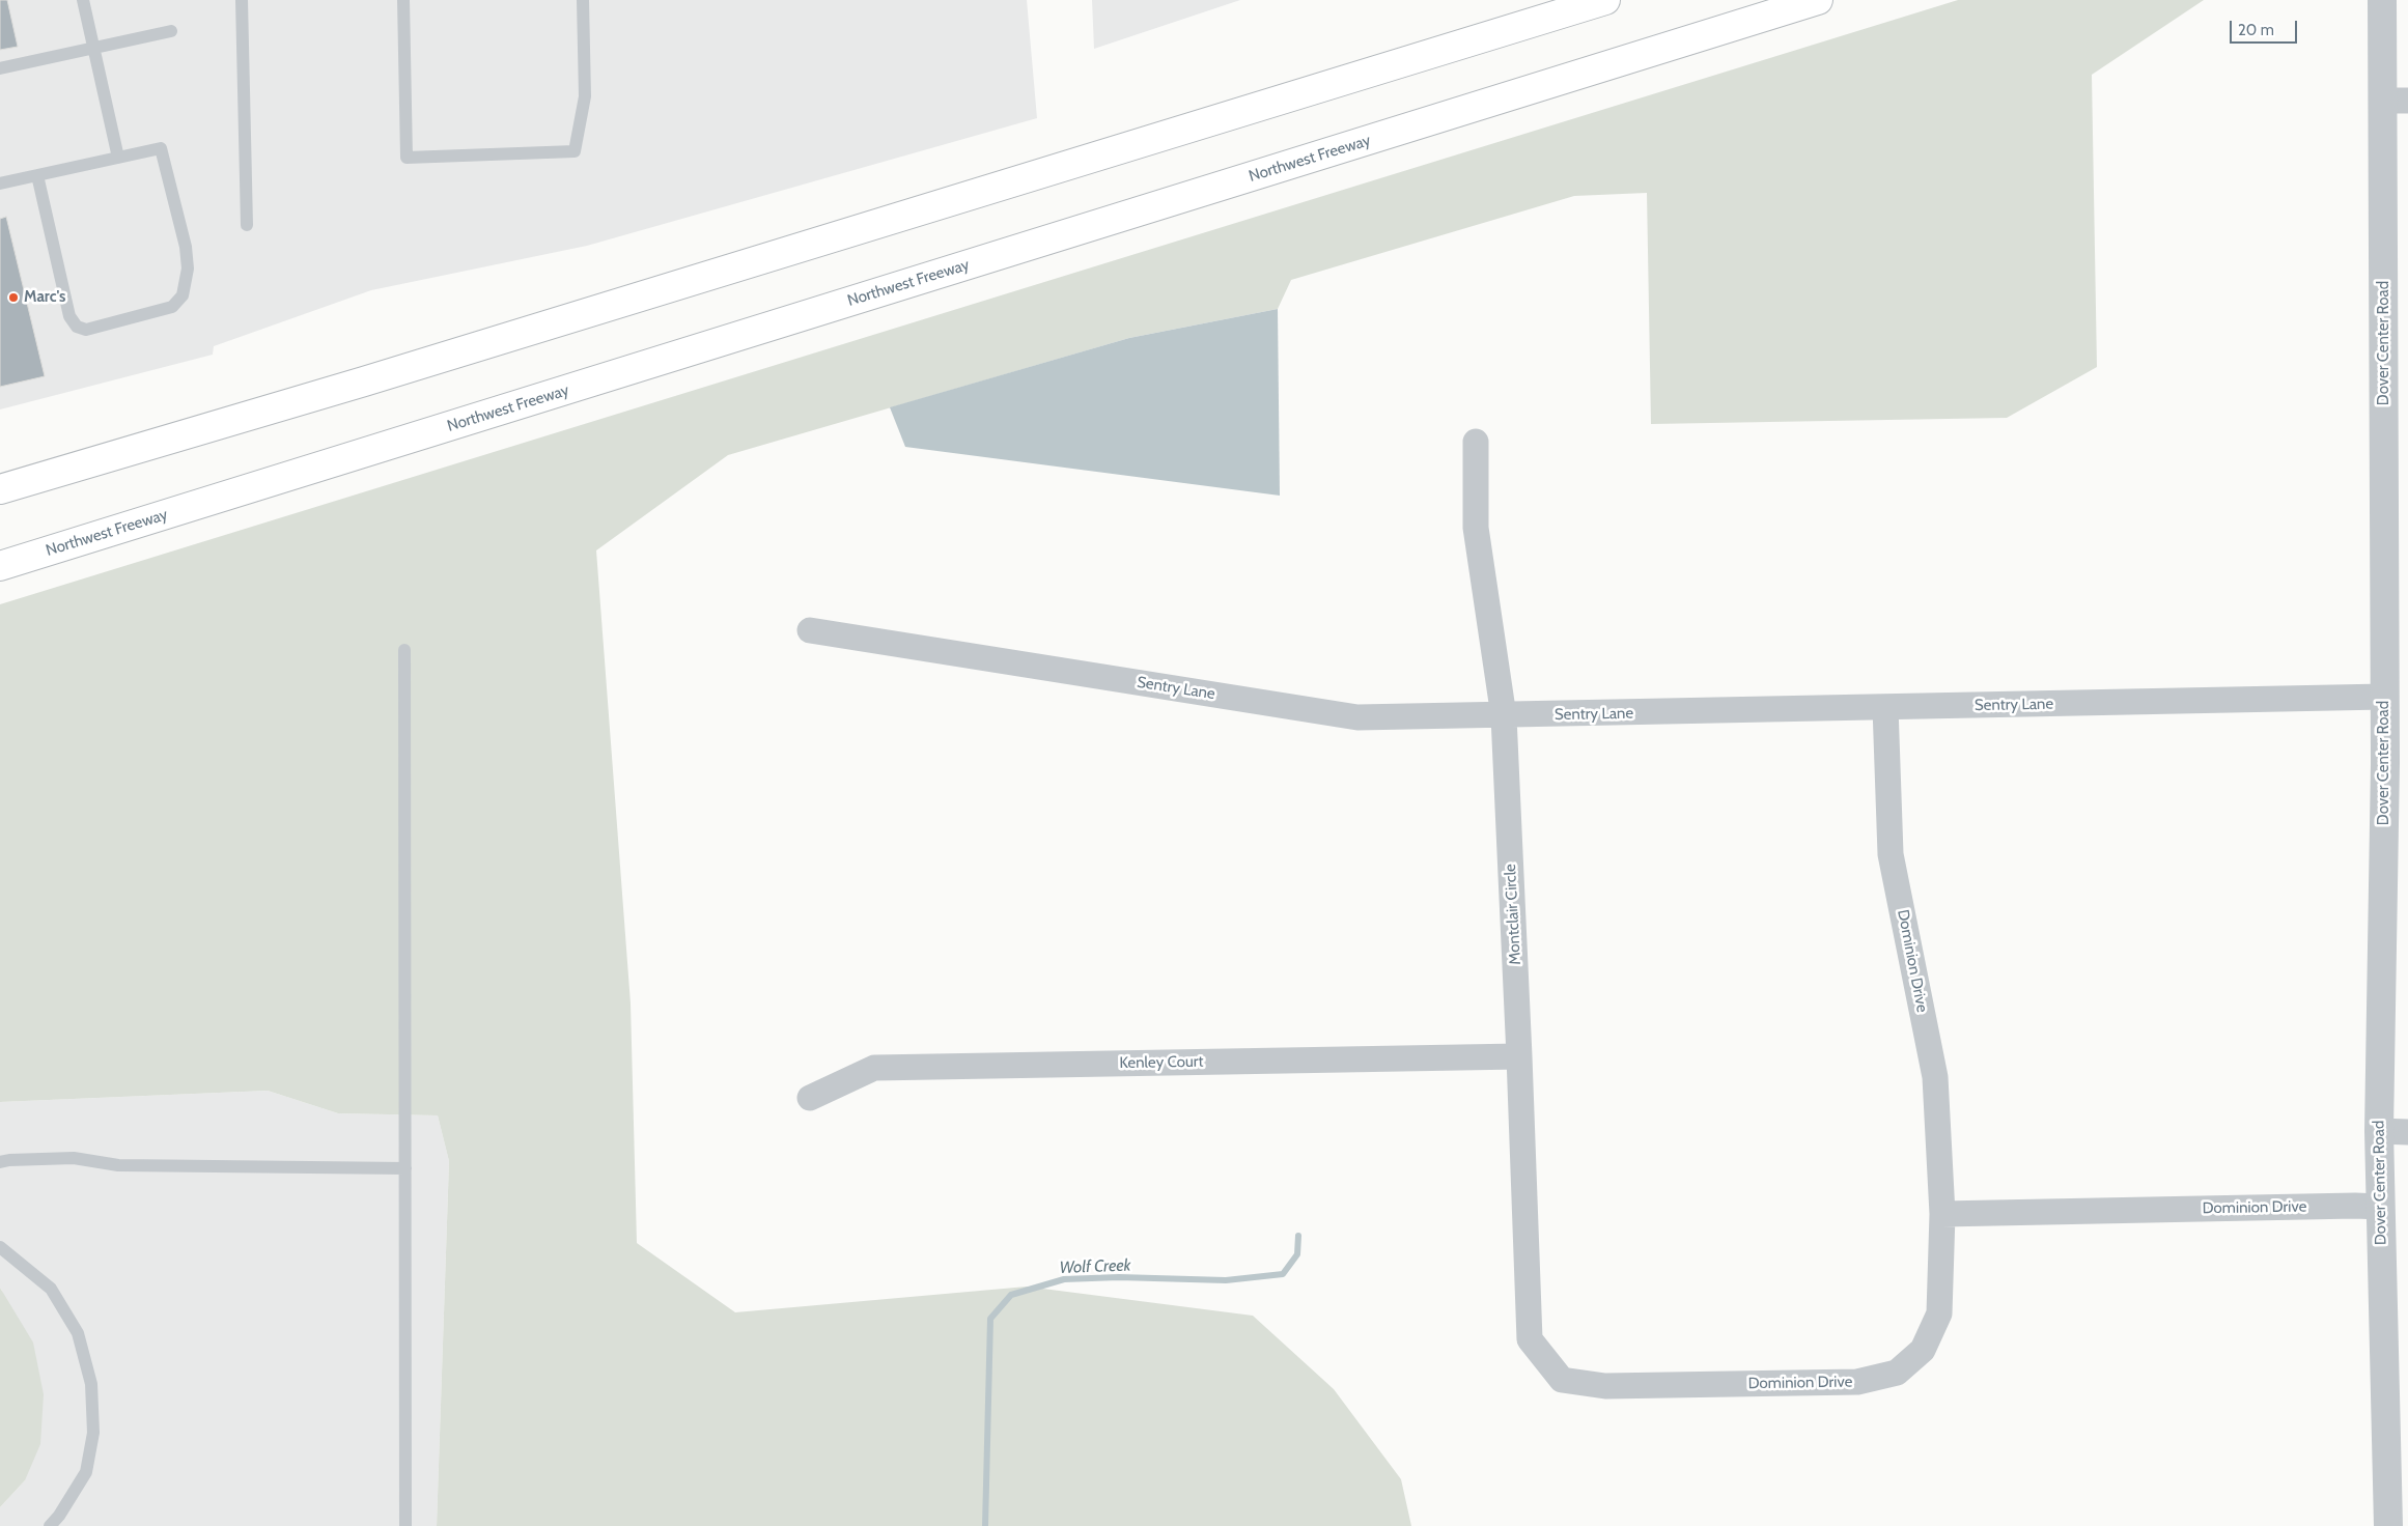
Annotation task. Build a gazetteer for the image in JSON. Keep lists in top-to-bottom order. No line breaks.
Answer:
{"streets":{"highway":["Northwest Freeway"],"street":["Dover Center Road","Sentry Lane","Montclair Circle","Dominion Drive","Kenley Court"]},"crossings":[["Dover Center Road","Sentry Lane"],["Dover Center Road","Dominion Drive"],["Sentry Lane","Montclair Circle"],["Sentry Lane","Dominion Drive"],["Montclair Circle","Dominion Drive"],["Montclair Circle","Kenley Court"]],"water":["Wolf Creek"],"places":["Marc's"],"scale_bar":"20 m"}
